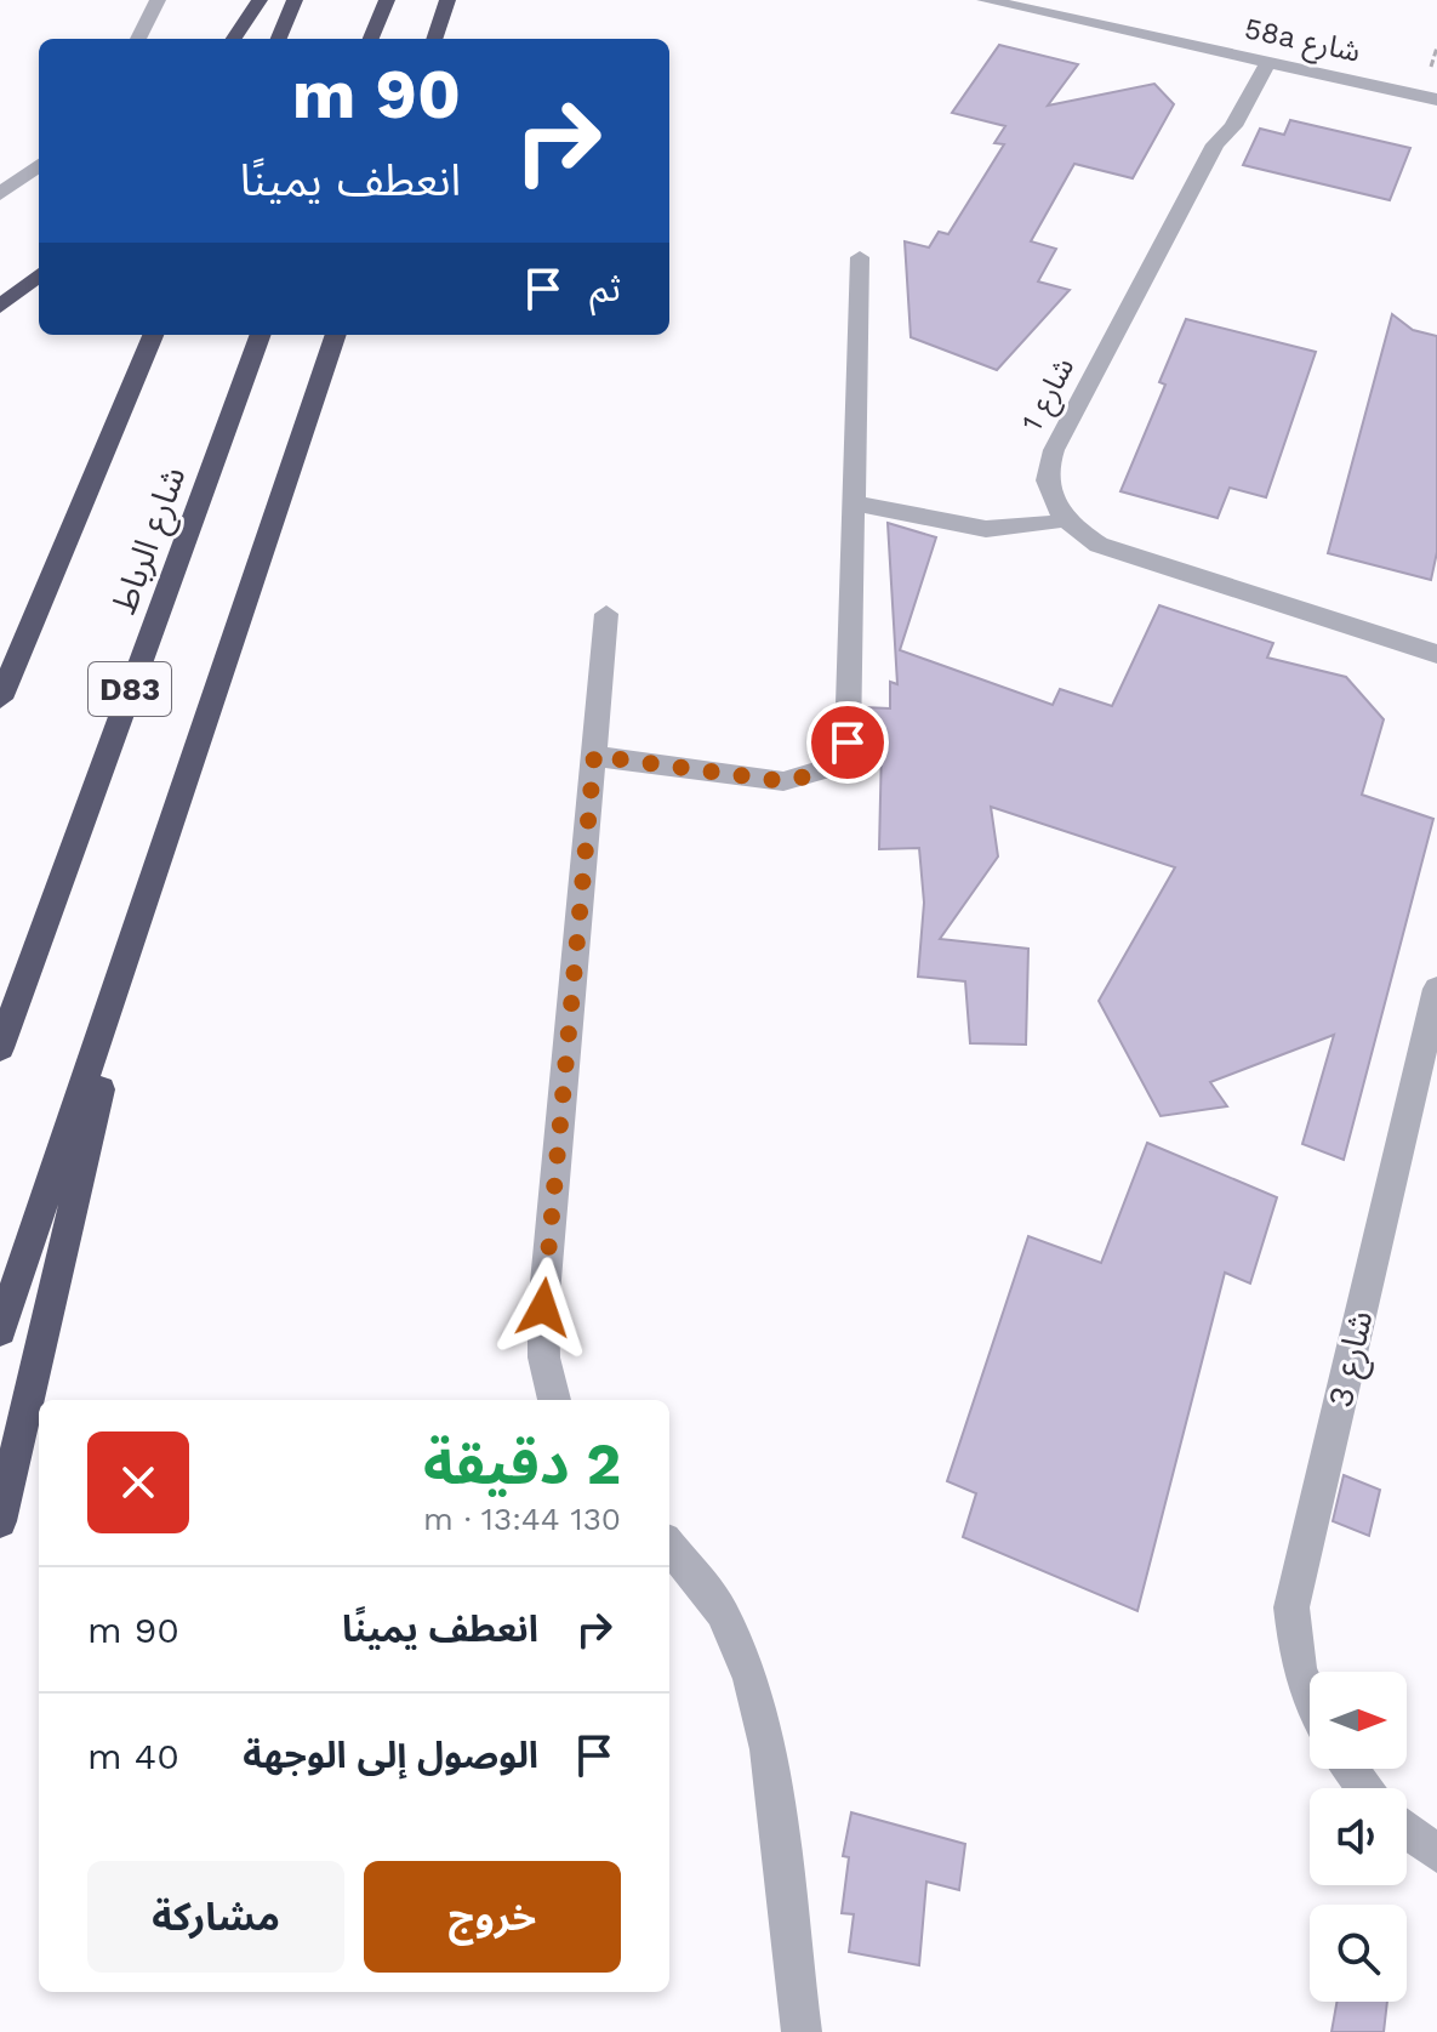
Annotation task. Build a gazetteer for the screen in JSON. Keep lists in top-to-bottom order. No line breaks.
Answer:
{"streets":{"highway":["شارع الرباط","D83"],"street":["58a شارع","شارع 1","شارع 3"]},"crossings":[["58a شارع","شارع 1"]],"north":"right","page":{"turn":["90 m","انعطف يمينًا"],"then":"ثم","heading":["2 دقيقة","130 m · 13:44"],"list":[{"name":"انعطف يمينًا","value":"90 m"},{"name":"الوصول إلى الوجهة","value":"40 m"}],"buttons":["خروج","مشاركة"]}}
